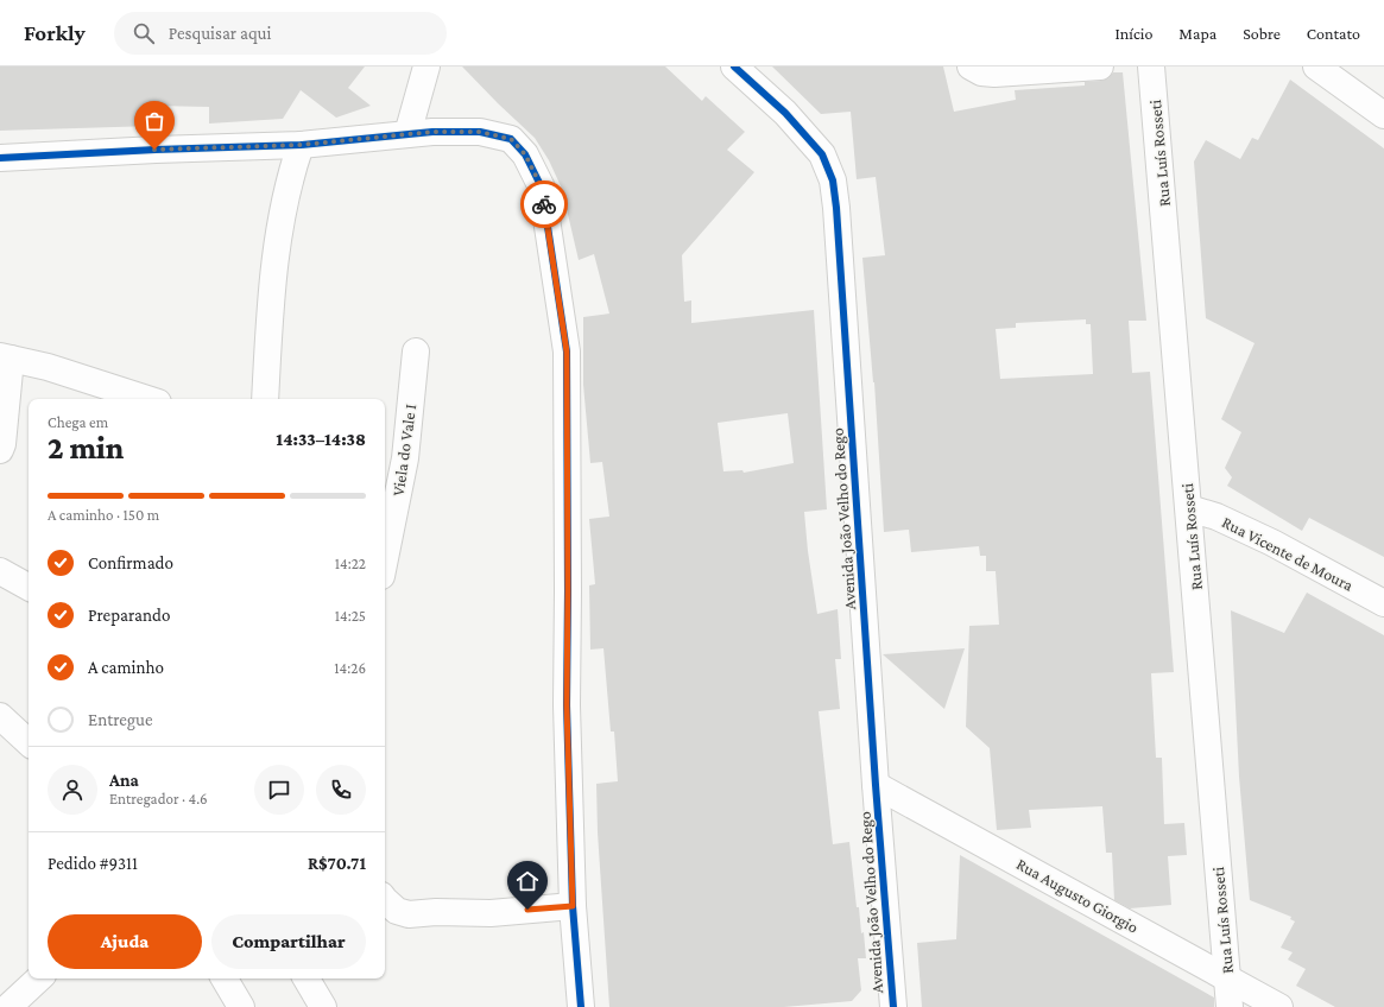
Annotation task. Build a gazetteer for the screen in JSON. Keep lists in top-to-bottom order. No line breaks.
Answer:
{"streets":{"street":["Rua Luís Rosseti","Viela do Vale I","Avenida João Velho do Rego","Rua Vicente de Moura","Rua Augusto Giorgio"]},"crossings":[["Rua Luís Rosseti","Rua Vicente de Moura"],["Rua Luís Rosseti","Rua Augusto Giorgio"],["Avenida João Velho do Rego","Rua Augusto Giorgio"]],"page":{"header":"Forkly","search":"Pesquisar aqui","nav":["Início","Mapa","Sobre","Contato"],"heading":["2 min","Chega em","14:33–14:38"],"panel":["Ana","Entregador · 4.6","Pedido #9311","R$70.71"],"bar":"A caminho · 150 m","list":[["Confirmado","14:22"],["Preparando","14:25"],["A caminho","14:26"],"Entregue"],"buttons":["Ajuda","Compartilhar"]}}
